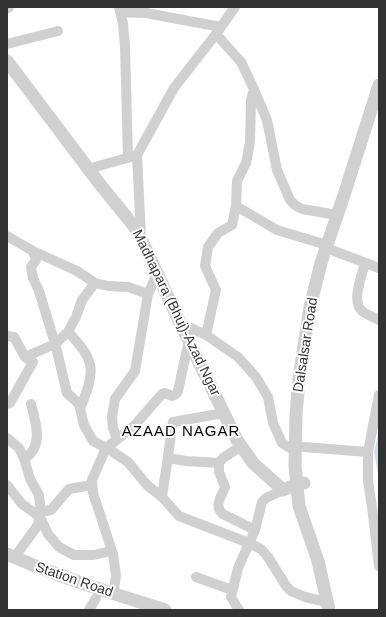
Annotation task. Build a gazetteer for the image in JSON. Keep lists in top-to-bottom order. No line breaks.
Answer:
{"streets":{"street":["Madhapara (Bhuj)-Azad Ngar","Dalsalsar Road","Station Road"]},"districts":["AZAAD NAGAR"]}
